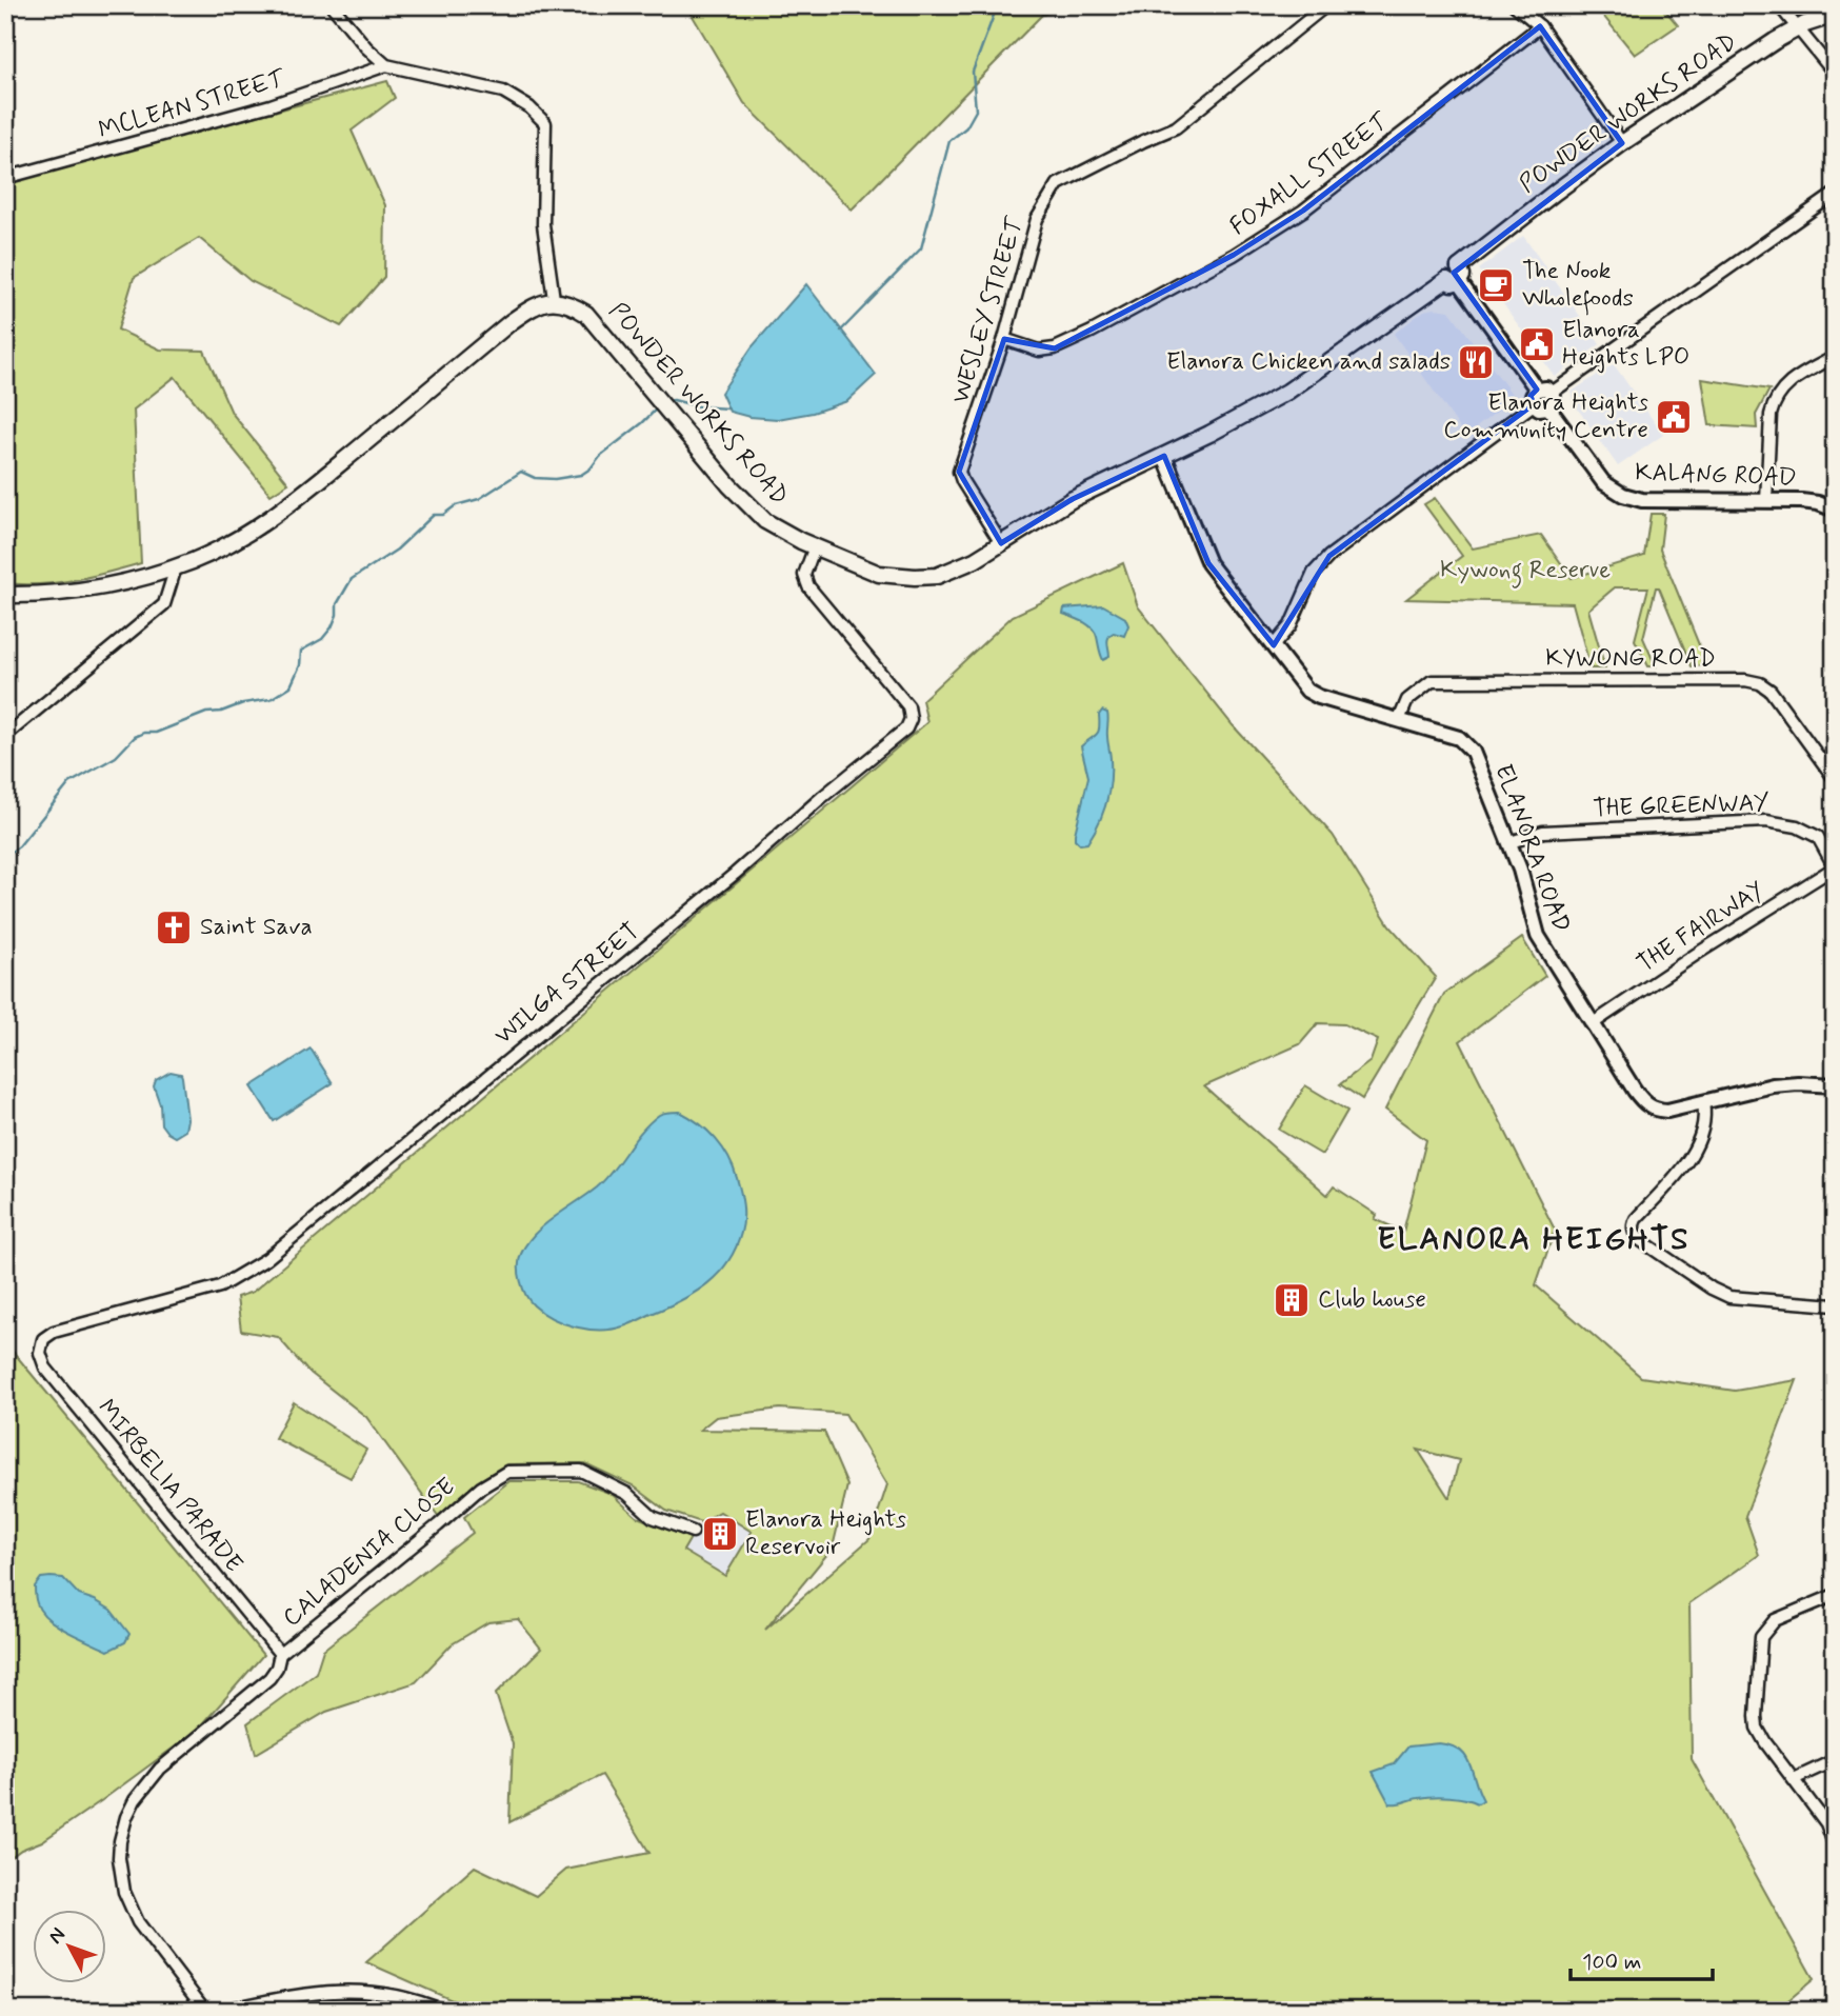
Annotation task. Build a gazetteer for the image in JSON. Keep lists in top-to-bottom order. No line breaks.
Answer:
{"streets":{"main road":["POWDER WORKS ROAD"],"street":["MCLEAN STREET","FOXALL STREET","WESLEY STREET","KALANG ROAD","KYWONG ROAD","THE GREENWAY","ELANORA ROAD","THE FAIRWAY","WILGA STREET","MIRBELIA PARADE","CALADENIA CLOSE"]},"crossings":[["POWDER WORKS ROAD","WESLEY STREET"],["POWDER WORKS ROAD","ELANORA ROAD"],["POWDER WORKS ROAD","WILGA STREET"],["FOXALL STREET","WESLEY STREET"],["KYWONG ROAD","ELANORA ROAD"],["THE GREENWAY","ELANORA ROAD"],["THE GREENWAY","THE FAIRWAY"],["ELANORA ROAD","THE FAIRWAY"],["WILGA STREET","MIRBELIA PARADE"],["MIRBELIA PARADE","CALADENIA CLOSE"]],"districts":["ELANORA HEIGHTS"],"parks":["Kywong Reserve"],"places":{"cafe":["The Nook Wholefoods"],"public building":["Elanora Heights LPO","Elanora Heights Community Centre"],"restaurant":["Elanora Chicken and salads"],"church":["Saint Sava"],"building":["Club house","Elanora Heights Reservoir"]},"scale_bar":"100 m","north":"top left"}
